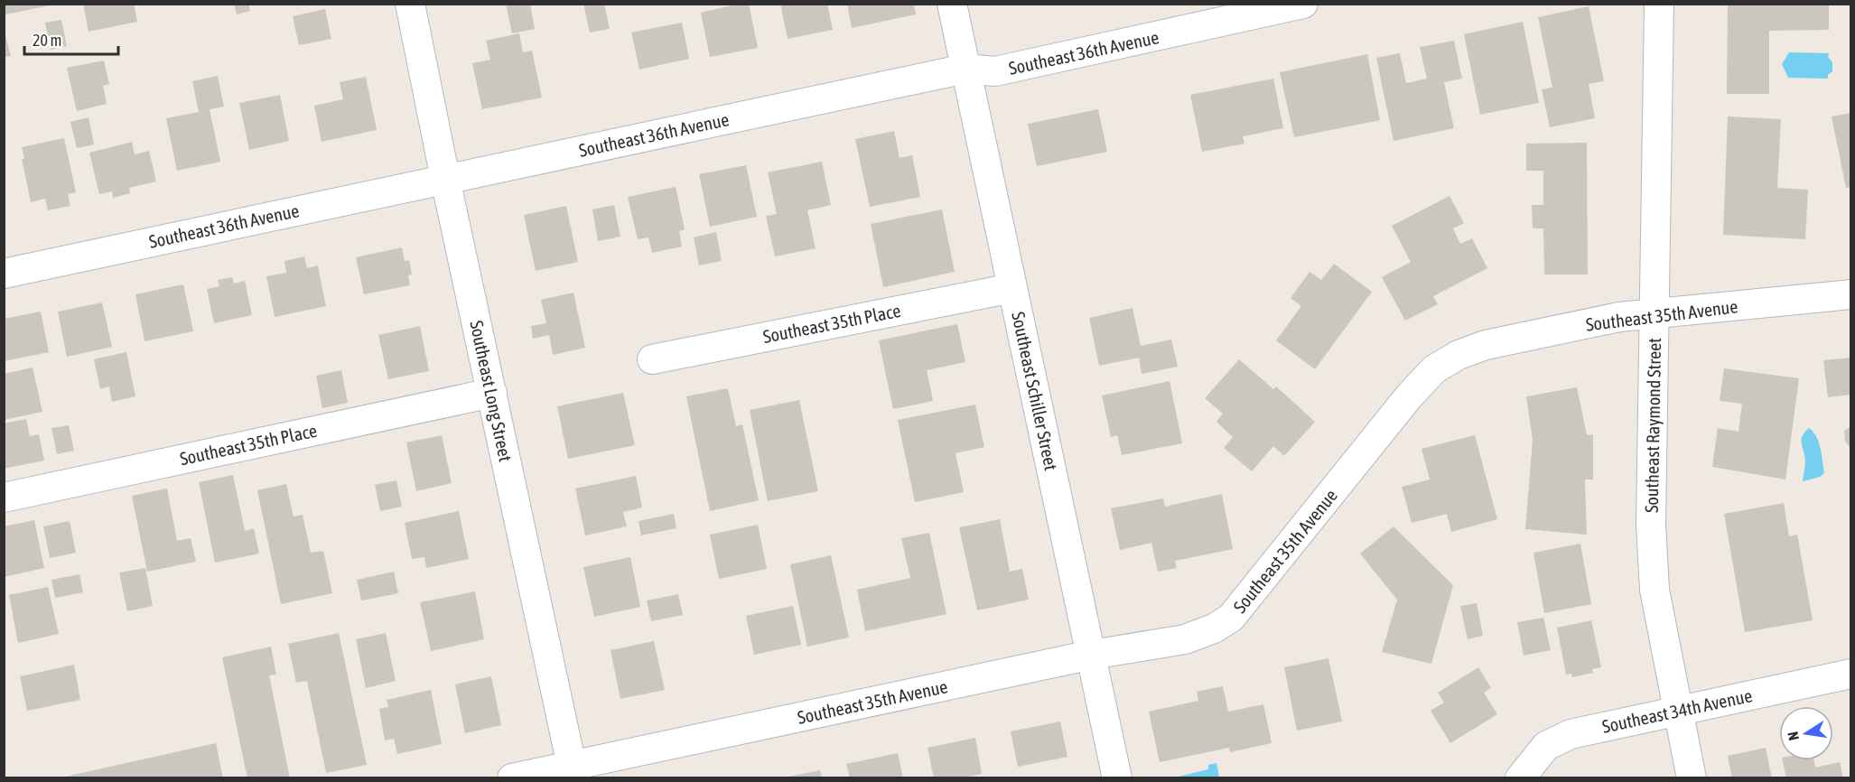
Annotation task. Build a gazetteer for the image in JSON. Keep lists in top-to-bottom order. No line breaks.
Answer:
{"streets":{"street":["Southeast 36th Avenue","Southeast 35th Avenue","Southeast 35th Place","Southeast Long Street","Southeast Schiller Street","Southeast Raymond Street","Southeast 34th Avenue"]},"crossings":[["Southeast 36th Avenue","Southeast Long Street"],["Southeast 36th Avenue","Southeast Schiller Street"],["Southeast 35th Avenue","Southeast Long Street"],["Southeast 35th Avenue","Southeast Schiller Street"],["Southeast 35th Avenue","Southeast Raymond Street"],["Southeast 35th Place","Southeast Long Street"],["Southeast 35th Place","Southeast Schiller Street"],["Southeast Raymond Street","Southeast 34th Avenue"]],"scale_bar":"20 m","north":"left"}
